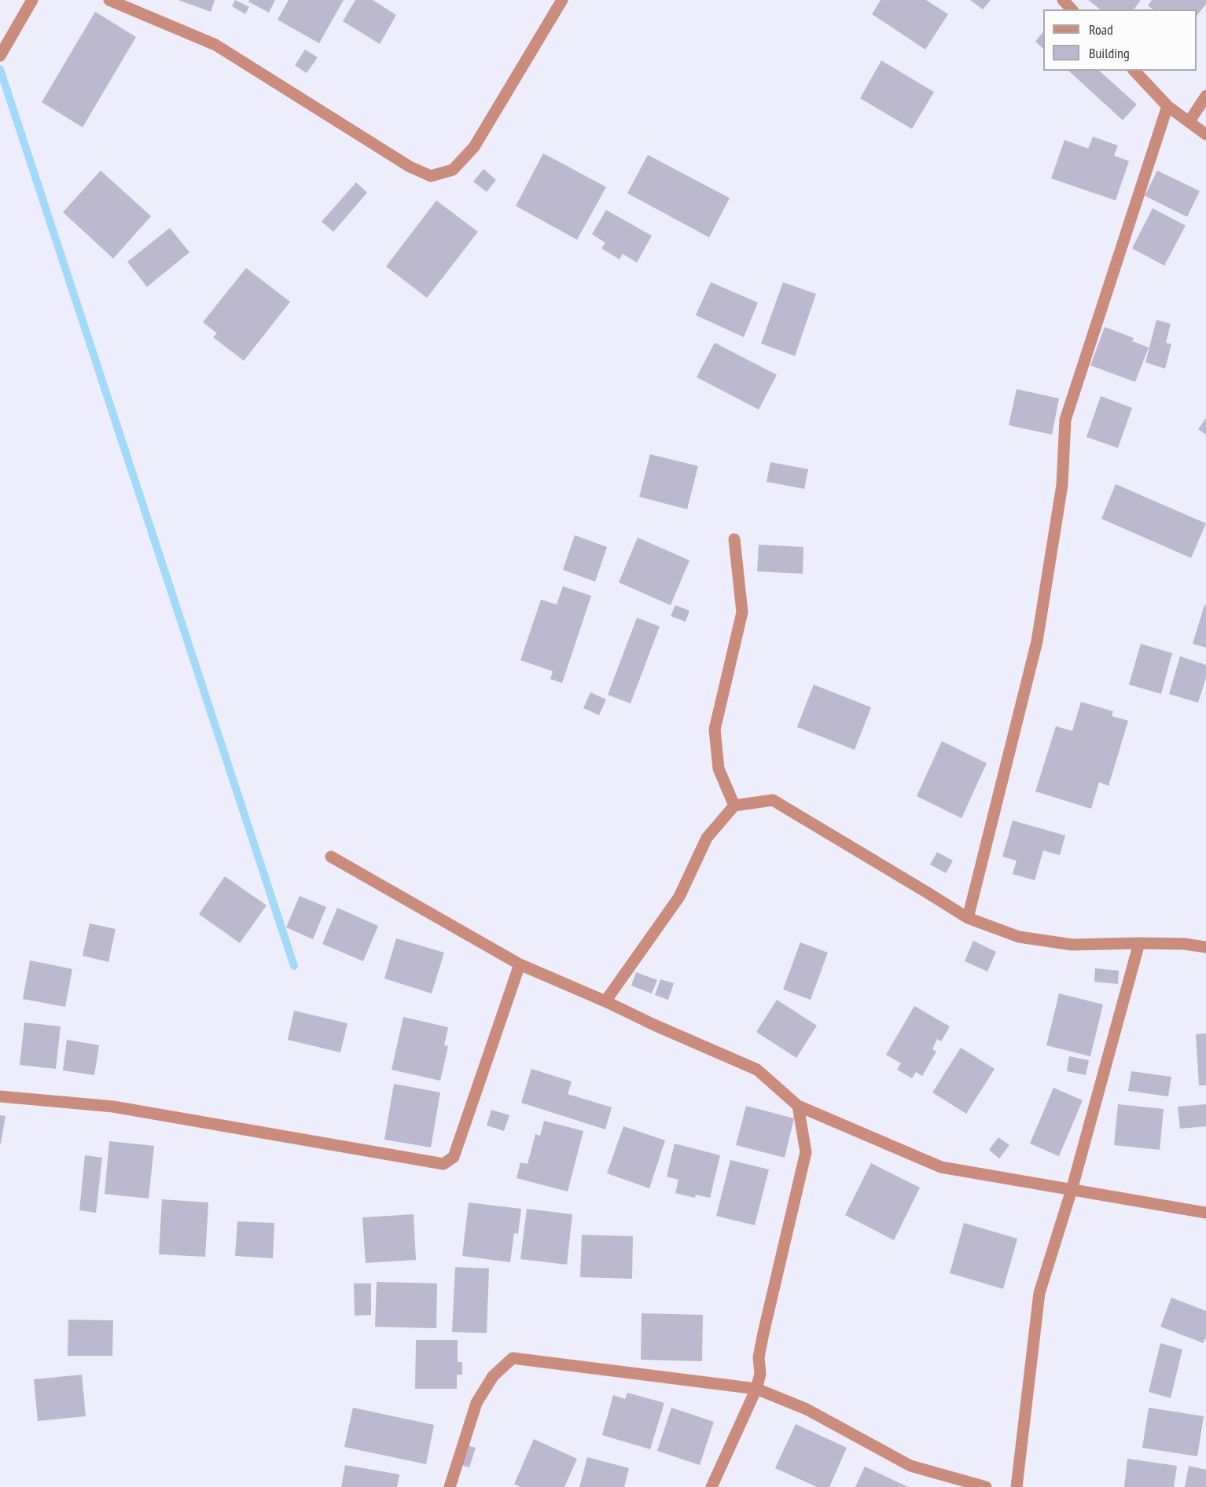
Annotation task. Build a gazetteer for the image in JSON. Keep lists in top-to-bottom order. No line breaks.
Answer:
{"legend":["Road","Building"]}
